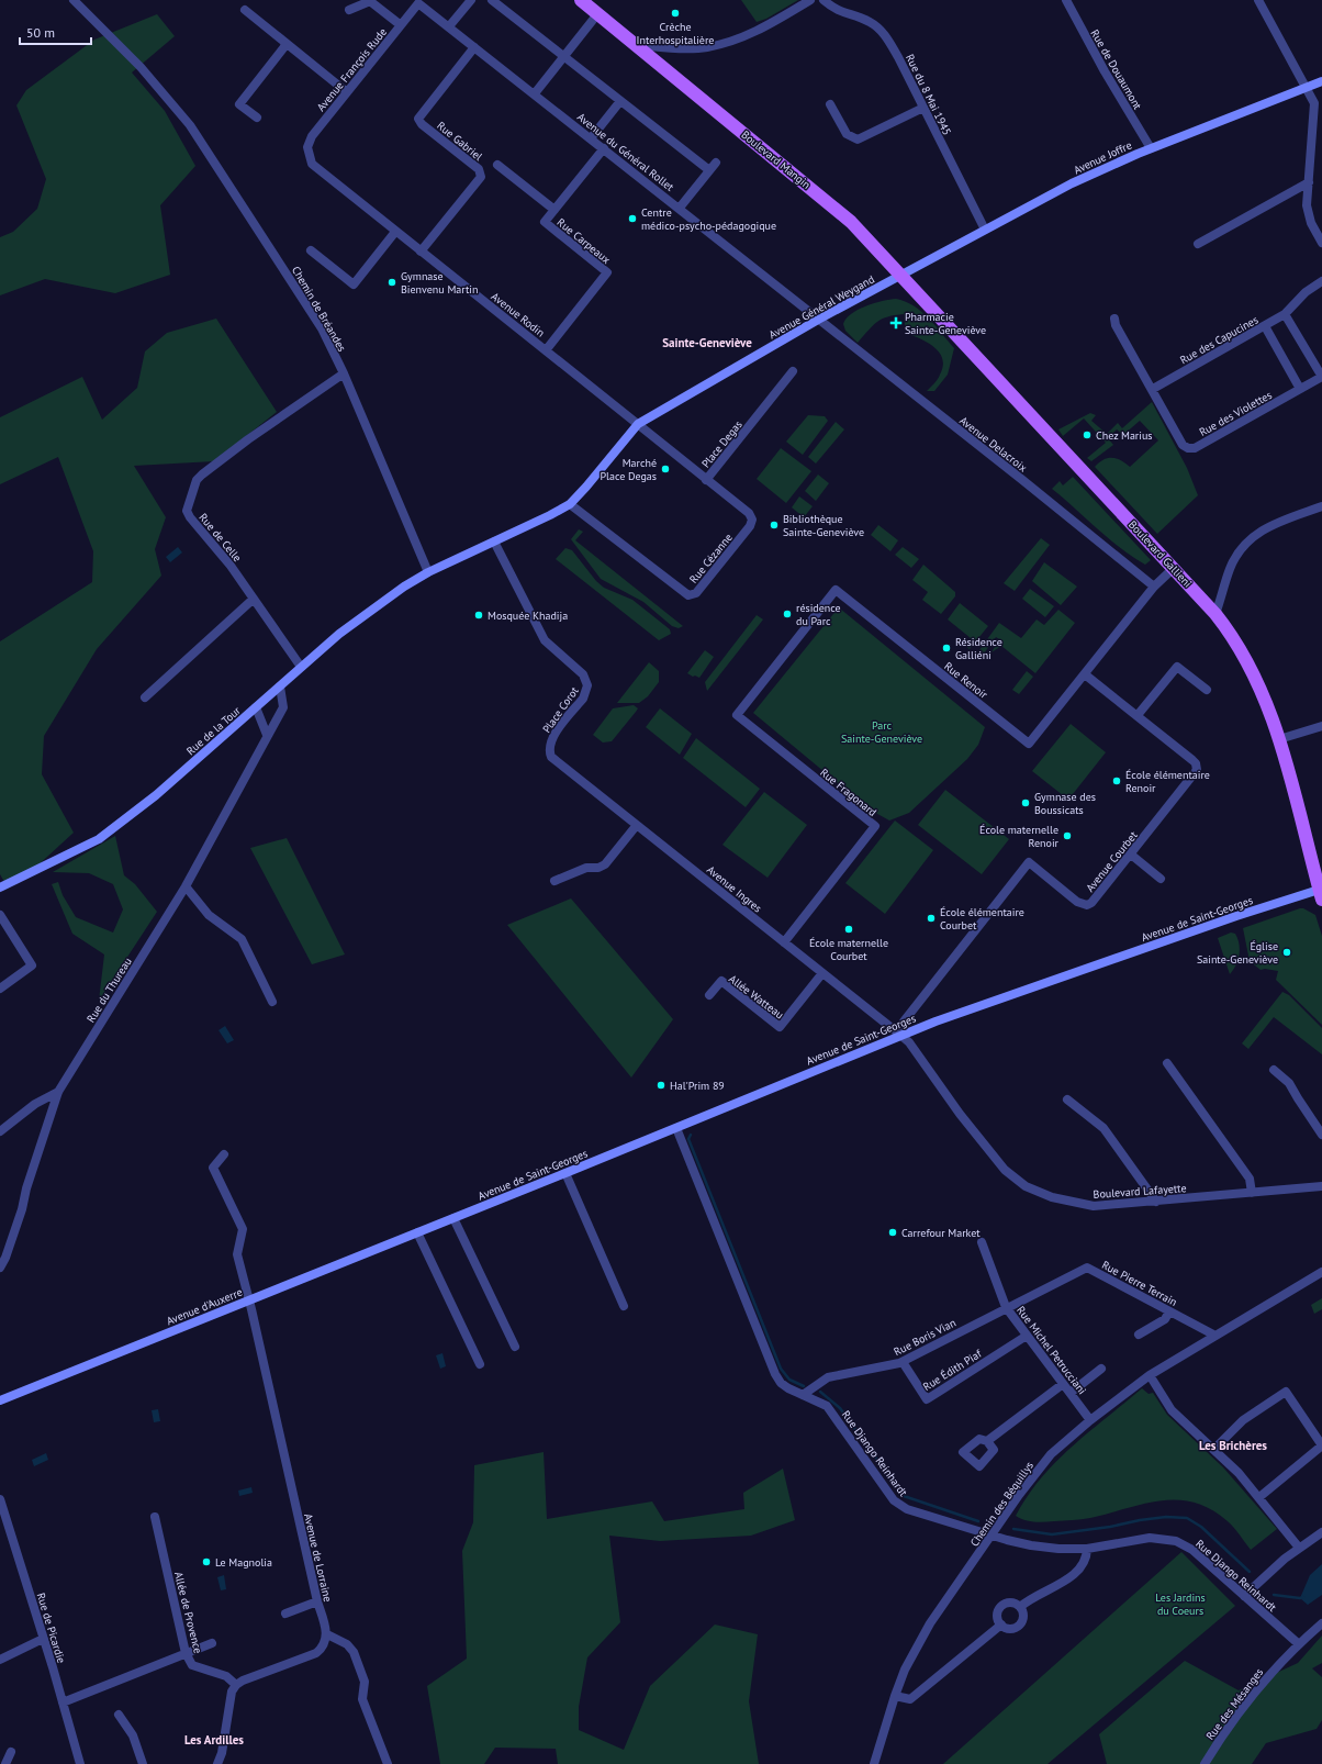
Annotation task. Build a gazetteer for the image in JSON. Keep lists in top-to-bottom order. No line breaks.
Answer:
{"streets":{"main road":["Boulevard Mangin","Boulevard Gallieni"],"street":["Avenue François Rude","Rue de Douaumont","Rue du 8 Mai 1945","Rue Gabriel","Avenue du Général Rollet","Avenue Joffre","Rue Carpeaux","Avenue Général Weygand","Chemin de Bréandes","Avenue Rodin","Rue des Capucines","Rue des Violettes","Place Degas","Avenue Delacroix","Rue de Celle","Rue Cézanne","Rue Renoir","Place Corot","Rue de la Tour","Rue Fragonard","Avenue Courbet","Avenue Ingres","Avenue de Saint-Georges","Rue du Thureau","Allée Watteau","Boulevard Lafayette","Rue Pierre Terrain","Avenue d'Auxerre","Rue Boris Vian","Rue Michel Petrucciani","Rue Édith Piaf","Rue Django Reinhardt","Chemin des Béquillys","Avenue de Lorraine","Allée de Provence","Rue de Picardie","Rue des Mésanges"]},"crossings":[["Avenue François Rude","Avenue du Général Rollet"],["Avenue François Rude","Avenue Rodin"],["Rue de Douaumont","Avenue Joffre"],["Rue du 8 Mai 1945","Avenue Joffre"],["Rue Gabriel","Avenue du Général Rollet"],["Rue Gabriel","Avenue Rodin"],["Avenue du Général Rollet","Rue Carpeaux"],["Avenue du Général Rollet","Avenue Général Weygand"],["Avenue du Général Rollet","Avenue Delacroix"],["Avenue Joffre","Boulevard Mangin"],["Avenue Joffre","Avenue Général Weygand"],["Avenue Joffre","Boulevard Gallieni"],["Boulevard Mangin","Avenue Général Weygand"],["Boulevard Mangin","Boulevard Gallieni"],["Rue Carpeaux","Avenue Rodin"],["Avenue Général Weygand","Avenue Rodin"],["Avenue Général Weygand","Place Degas"],["Avenue Général Weygand","Avenue Delacroix"],["Avenue Général Weygand","Boulevard Gallieni"],["Avenue Général Weygand","Rue Cézanne"],["Avenue Général Weygand","Place Corot"],["Avenue Général Weygand","Rue de la Tour"],["Chemin de Bréandes","Rue de Celle"],["Chemin de Bréandes","Rue de la Tour"],["Avenue Rodin","Place Degas"],["Rue des Capucines","Rue des Violettes"],["Place Degas","Rue Cézanne"],["Avenue Delacroix","Rue Renoir"],["Rue de Celle","Rue de la Tour"],["Boulevard Gallieni","Rue Renoir"],["Boulevard Gallieni","Avenue de Saint-Georges"],["Rue Renoir","Rue Fragonard"],["Rue Renoir","Avenue Courbet"],["Place Corot","Rue de la Tour"],["Place Corot","Avenue Ingres"],["Rue de la Tour","Rue du Thureau"],["Rue Fragonard","Avenue Ingres"],["Avenue Courbet","Avenue Ingres"],["Avenue Courbet","Avenue de Saint-Georges"],["Avenue Courbet","Boulevard Lafayette"],["Avenue Ingres","Avenue de Saint-Georges"],["Avenue Ingres","Allée Watteau"],["Avenue Ingres","Boulevard Lafayette"],["Avenue de Saint-Georges","Boulevard Lafayette"],["Avenue de Saint-Georges","Avenue d'Auxerre"],["Avenue de Saint-Georges","Rue Django Reinhardt"],["Rue Pierre Terrain","Rue Boris Vian"],["Rue Pierre Terrain","Rue Michel Petrucciani"],["Rue Pierre Terrain","Chemin des Béquillys"],["Avenue d'Auxerre","Avenue de Lorraine"],["Rue Boris Vian","Rue Michel Petrucciani"],["Rue Boris Vian","Rue Édith Piaf"],["Rue Boris Vian","Rue Django Reinhardt"],["Rue Michel Petrucciani","Rue Édith Piaf"],["Rue Michel Petrucciani","Chemin des Béquillys"],["Rue Django Reinhardt","Chemin des Béquillys"],["Rue Django Reinhardt","Rue des Mésanges"]],"districts":["Sainte-Geneviève","Les Brichères","Les Ardilles"],"parks":["Parc Sainte-Geneviève","Les Jardins du Coeurs"],"places":{"other":["Crèche Interhospitalière","Centre médico-psycho-pédagogique","Gymnase Bienvenu Martin","Chez Marius","Marché Place Degas","Bibliothèque Sainte-Geneviève","résidence du Parc","Mosquée Khadija","Résidence Galliéni","École élémentaire Renoir","Gymnase des Boussicats","École maternelle Renoir","École élémentaire Courbet","École maternelle Courbet","Église Sainte-Geneviève","Hal'Prim 89","Carrefour Market","Le Magnolia"],"health":["Pharmacie Sainte-Geneviève"]},"scale_bar":"50 m"}
